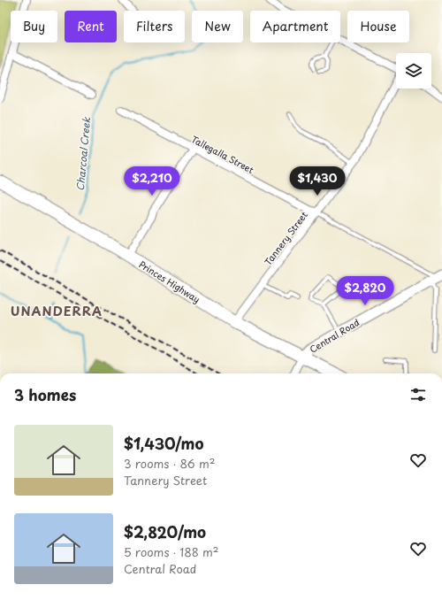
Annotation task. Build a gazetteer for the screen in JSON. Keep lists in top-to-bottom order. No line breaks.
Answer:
{"streets":{"main road":["Princes Highway"],"street":["Tallegalla Street","Tannery Street","Central Road"]},"crossings":[["Tallegalla Street","Tannery Street"],["Tannery Street","Princes Highway"],["Princes Highway","Central Road"]],"districts":["UNANDERRA"],"water":["Charcoal Creek"],"page":{"chip":["Buy","Rent","Filters","New","Apartment","House"],"price":["$2,210","$1,430","$2,820"],"heading":"3 homes","list":[{"name":"$1,430/mo","note":"3 rooms · 86 m² · Tannery Street"},{"name":"$2,820/mo","note":"5 rooms · 188 m² · Central Road"}]}}
